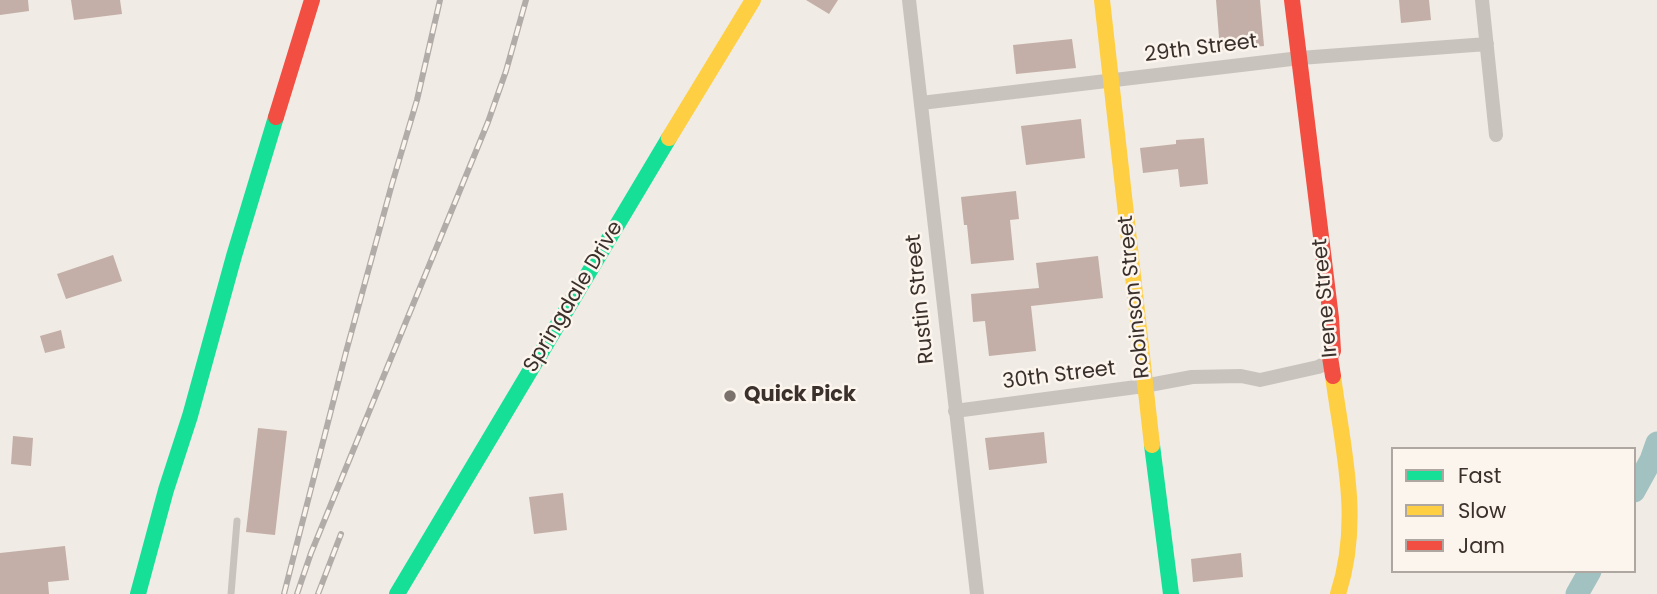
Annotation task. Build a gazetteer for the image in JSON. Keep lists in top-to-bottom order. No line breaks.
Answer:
{"streets":{"street":["29th Street","Springdale Drive","Robinson Street","Irene Street","Rustin Street","30th Street"]},"crossings":[["29th Street","Robinson Street"],["29th Street","Irene Street"],["29th Street","Rustin Street"],["Robinson Street","30th Street"],["Irene Street","30th Street"],["Rustin Street","30th Street"]],"places":["Quick Pick"],"legend":["Fast","Slow","Jam"]}
